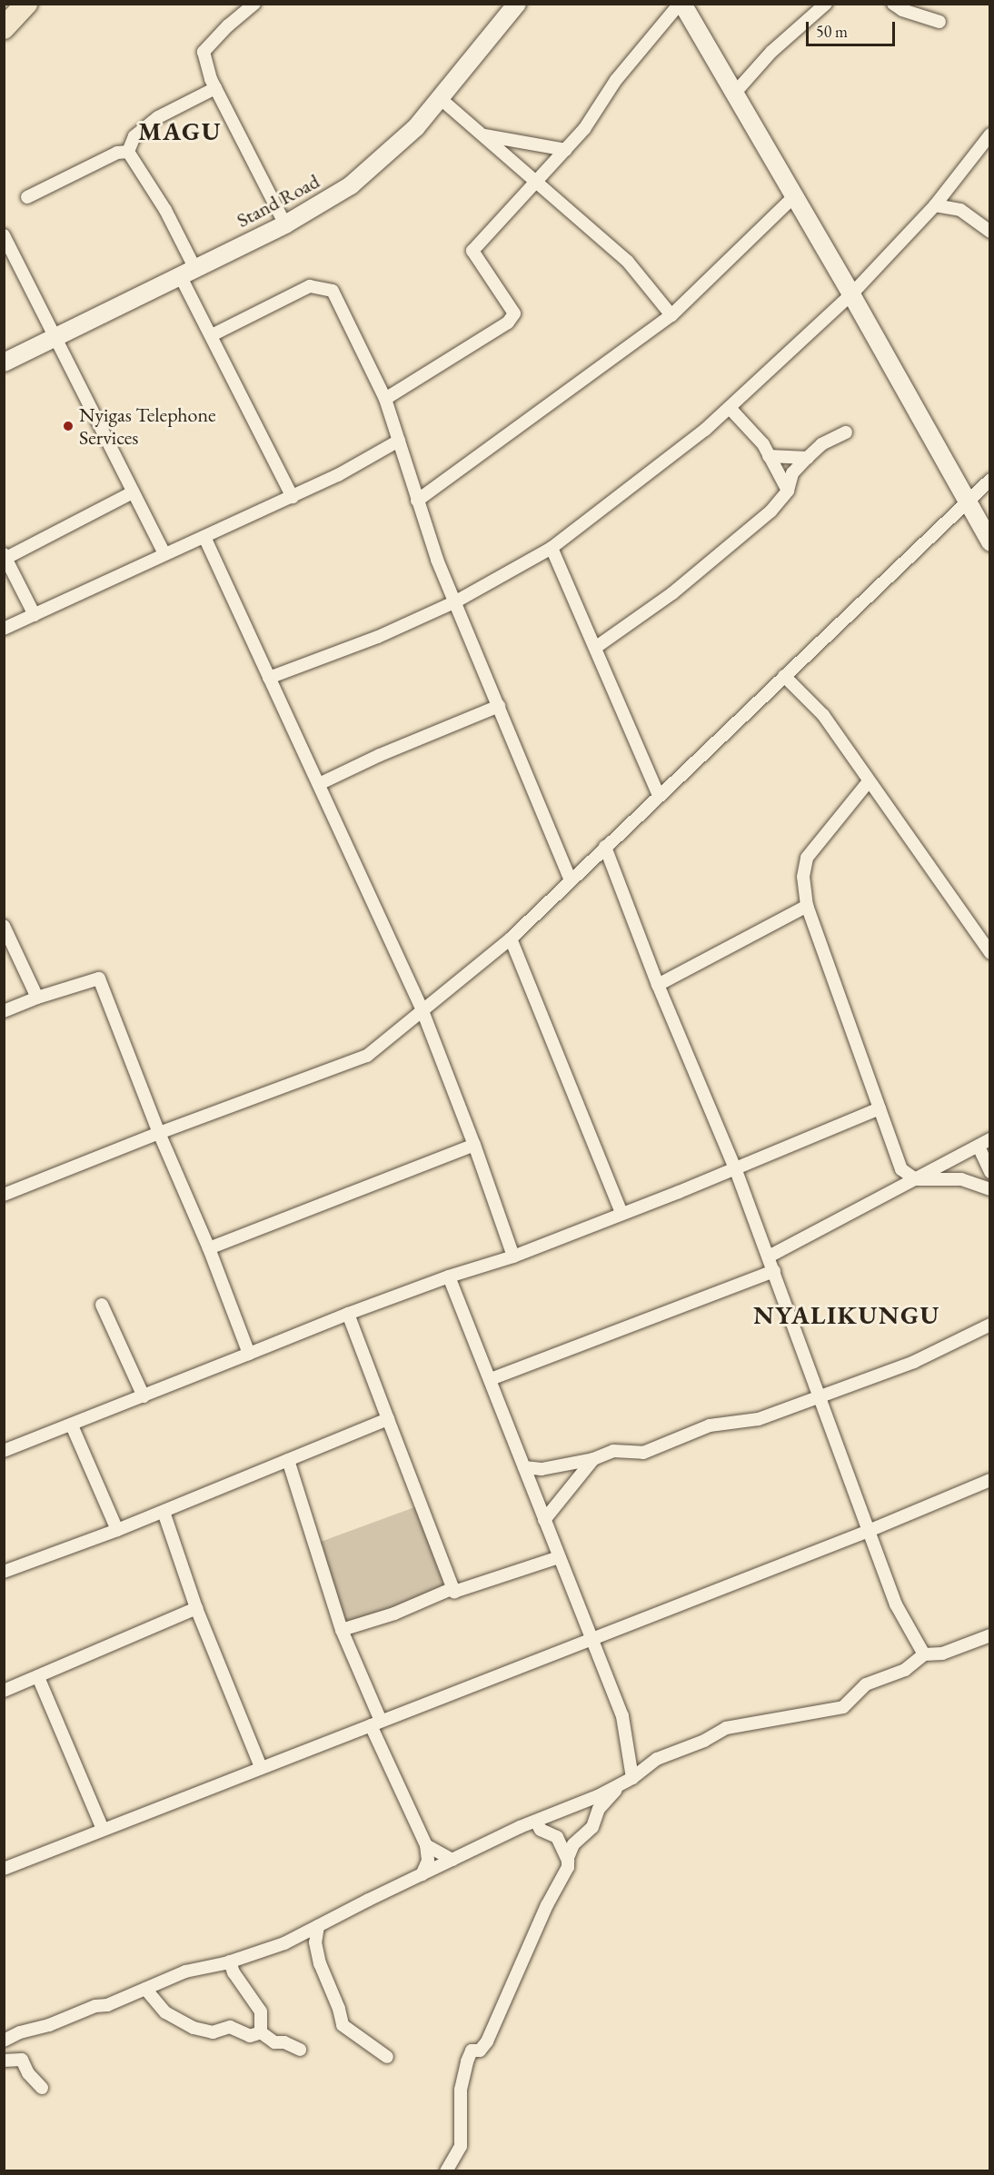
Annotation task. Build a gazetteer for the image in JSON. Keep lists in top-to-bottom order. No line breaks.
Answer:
{"streets":{"main road":["Stand Road"]},"districts":["MAGU","NYALIKUNGU"],"places":["Nyigas Telephone Services"],"scale_bar":"50 m"}
